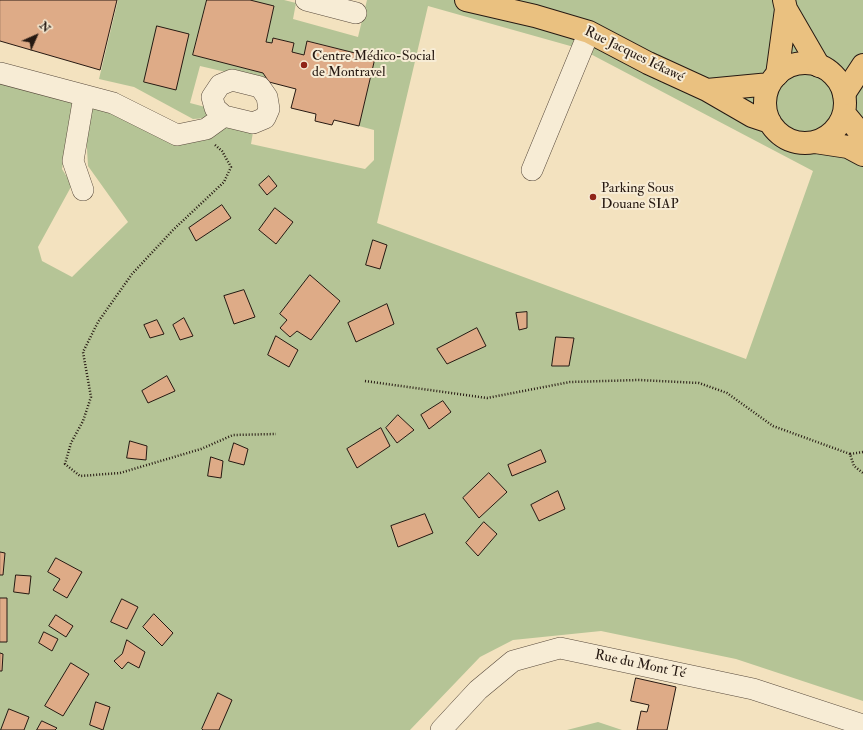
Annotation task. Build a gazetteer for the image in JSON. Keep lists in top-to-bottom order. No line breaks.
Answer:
{"streets":{"main road":["Rue Jacques Iékawé"],"street":["Rue du Mont Té"]},"places":["Centre Médico-Social de Montravel","Parking Sous Douane SIAP"],"north":"top right"}
